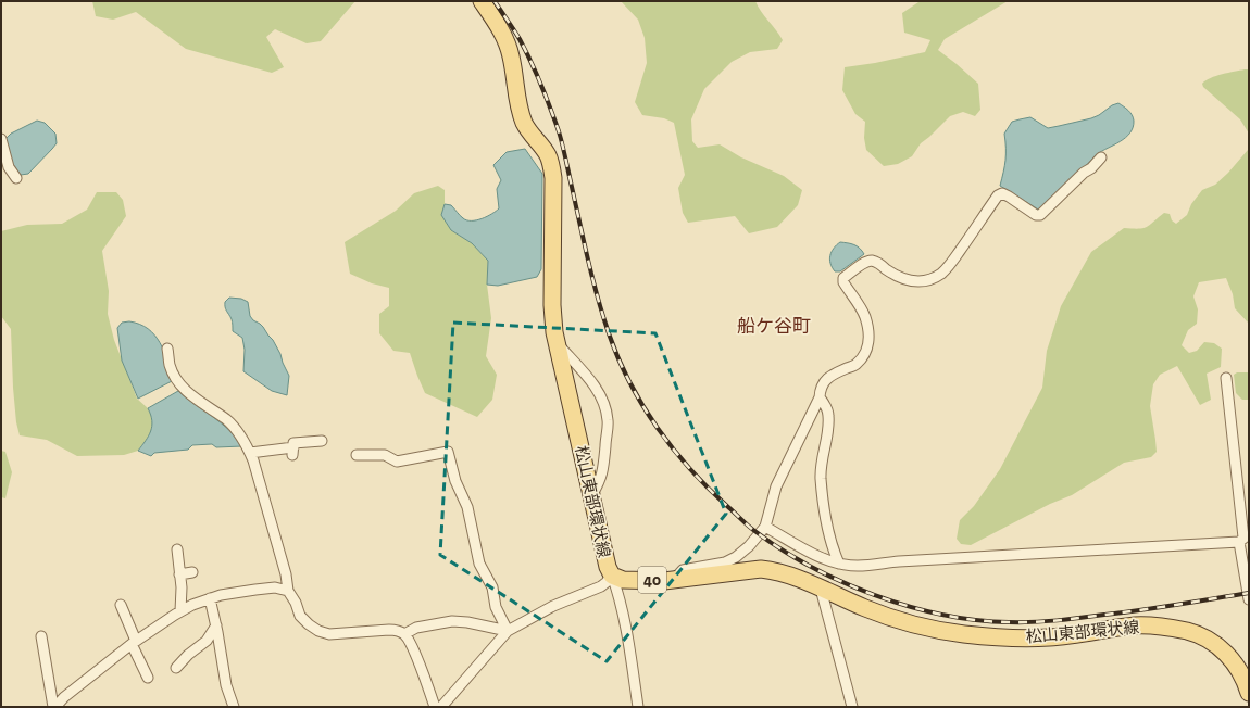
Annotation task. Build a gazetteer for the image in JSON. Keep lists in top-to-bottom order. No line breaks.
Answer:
{"streets":{"main road":["松山東部環状線","40"]},"districts":["船ケ谷町"]}
